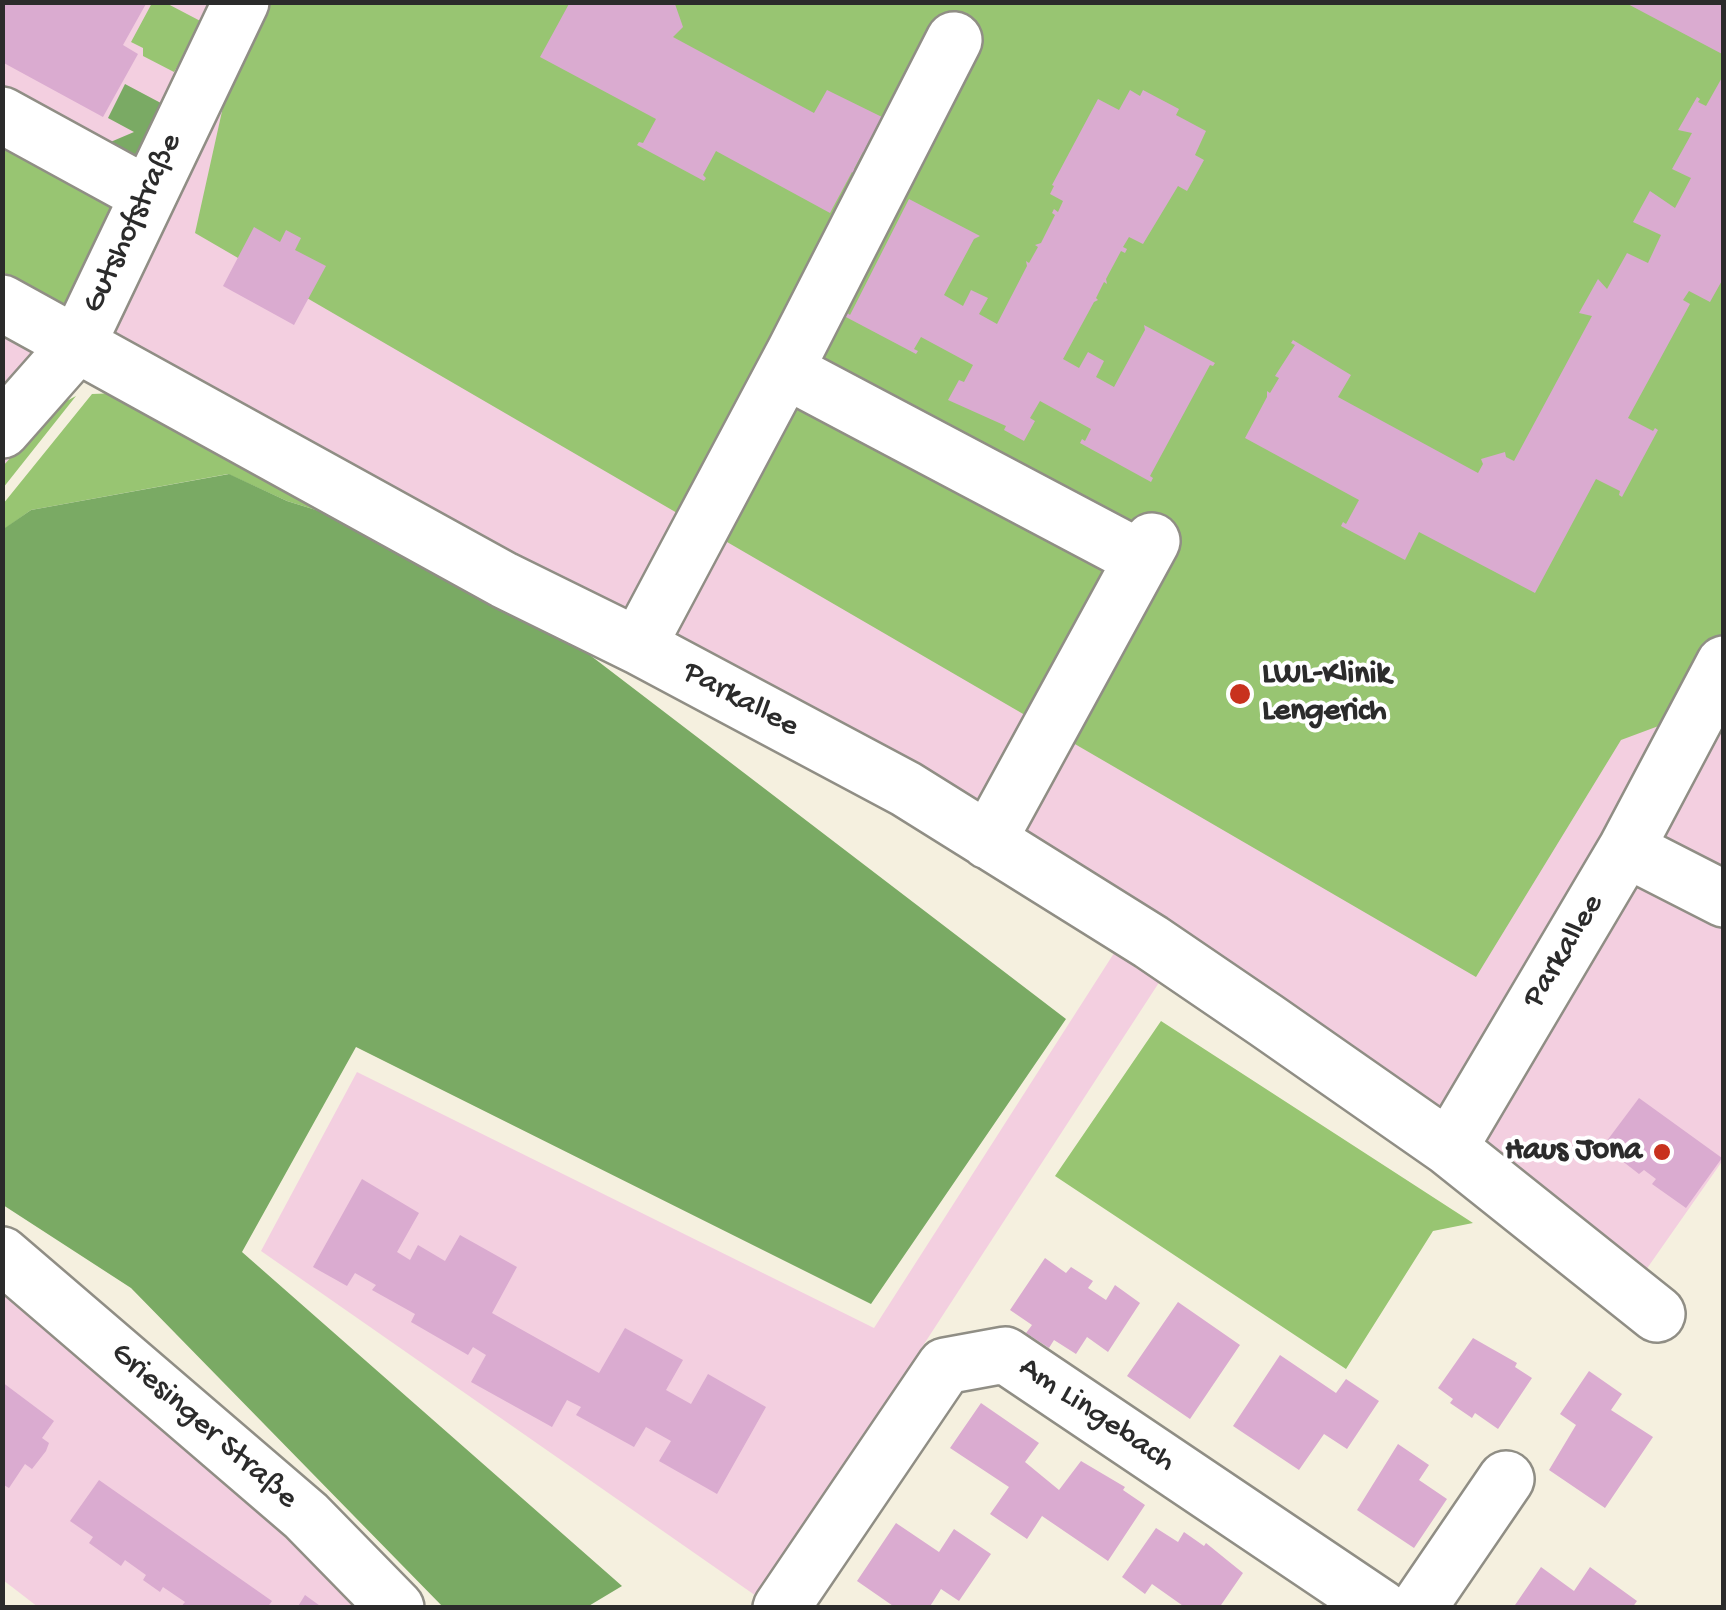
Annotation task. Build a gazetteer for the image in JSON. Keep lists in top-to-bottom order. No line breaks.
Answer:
{"streets":{"street":["Gutshofstraße","Parkallee","Am Lingebach","Griesinger Straße"]},"crossings":[["Gutshofstraße","Parkallee"]],"places":["LWL-Klinik Lengerich","Haus Jona"]}
